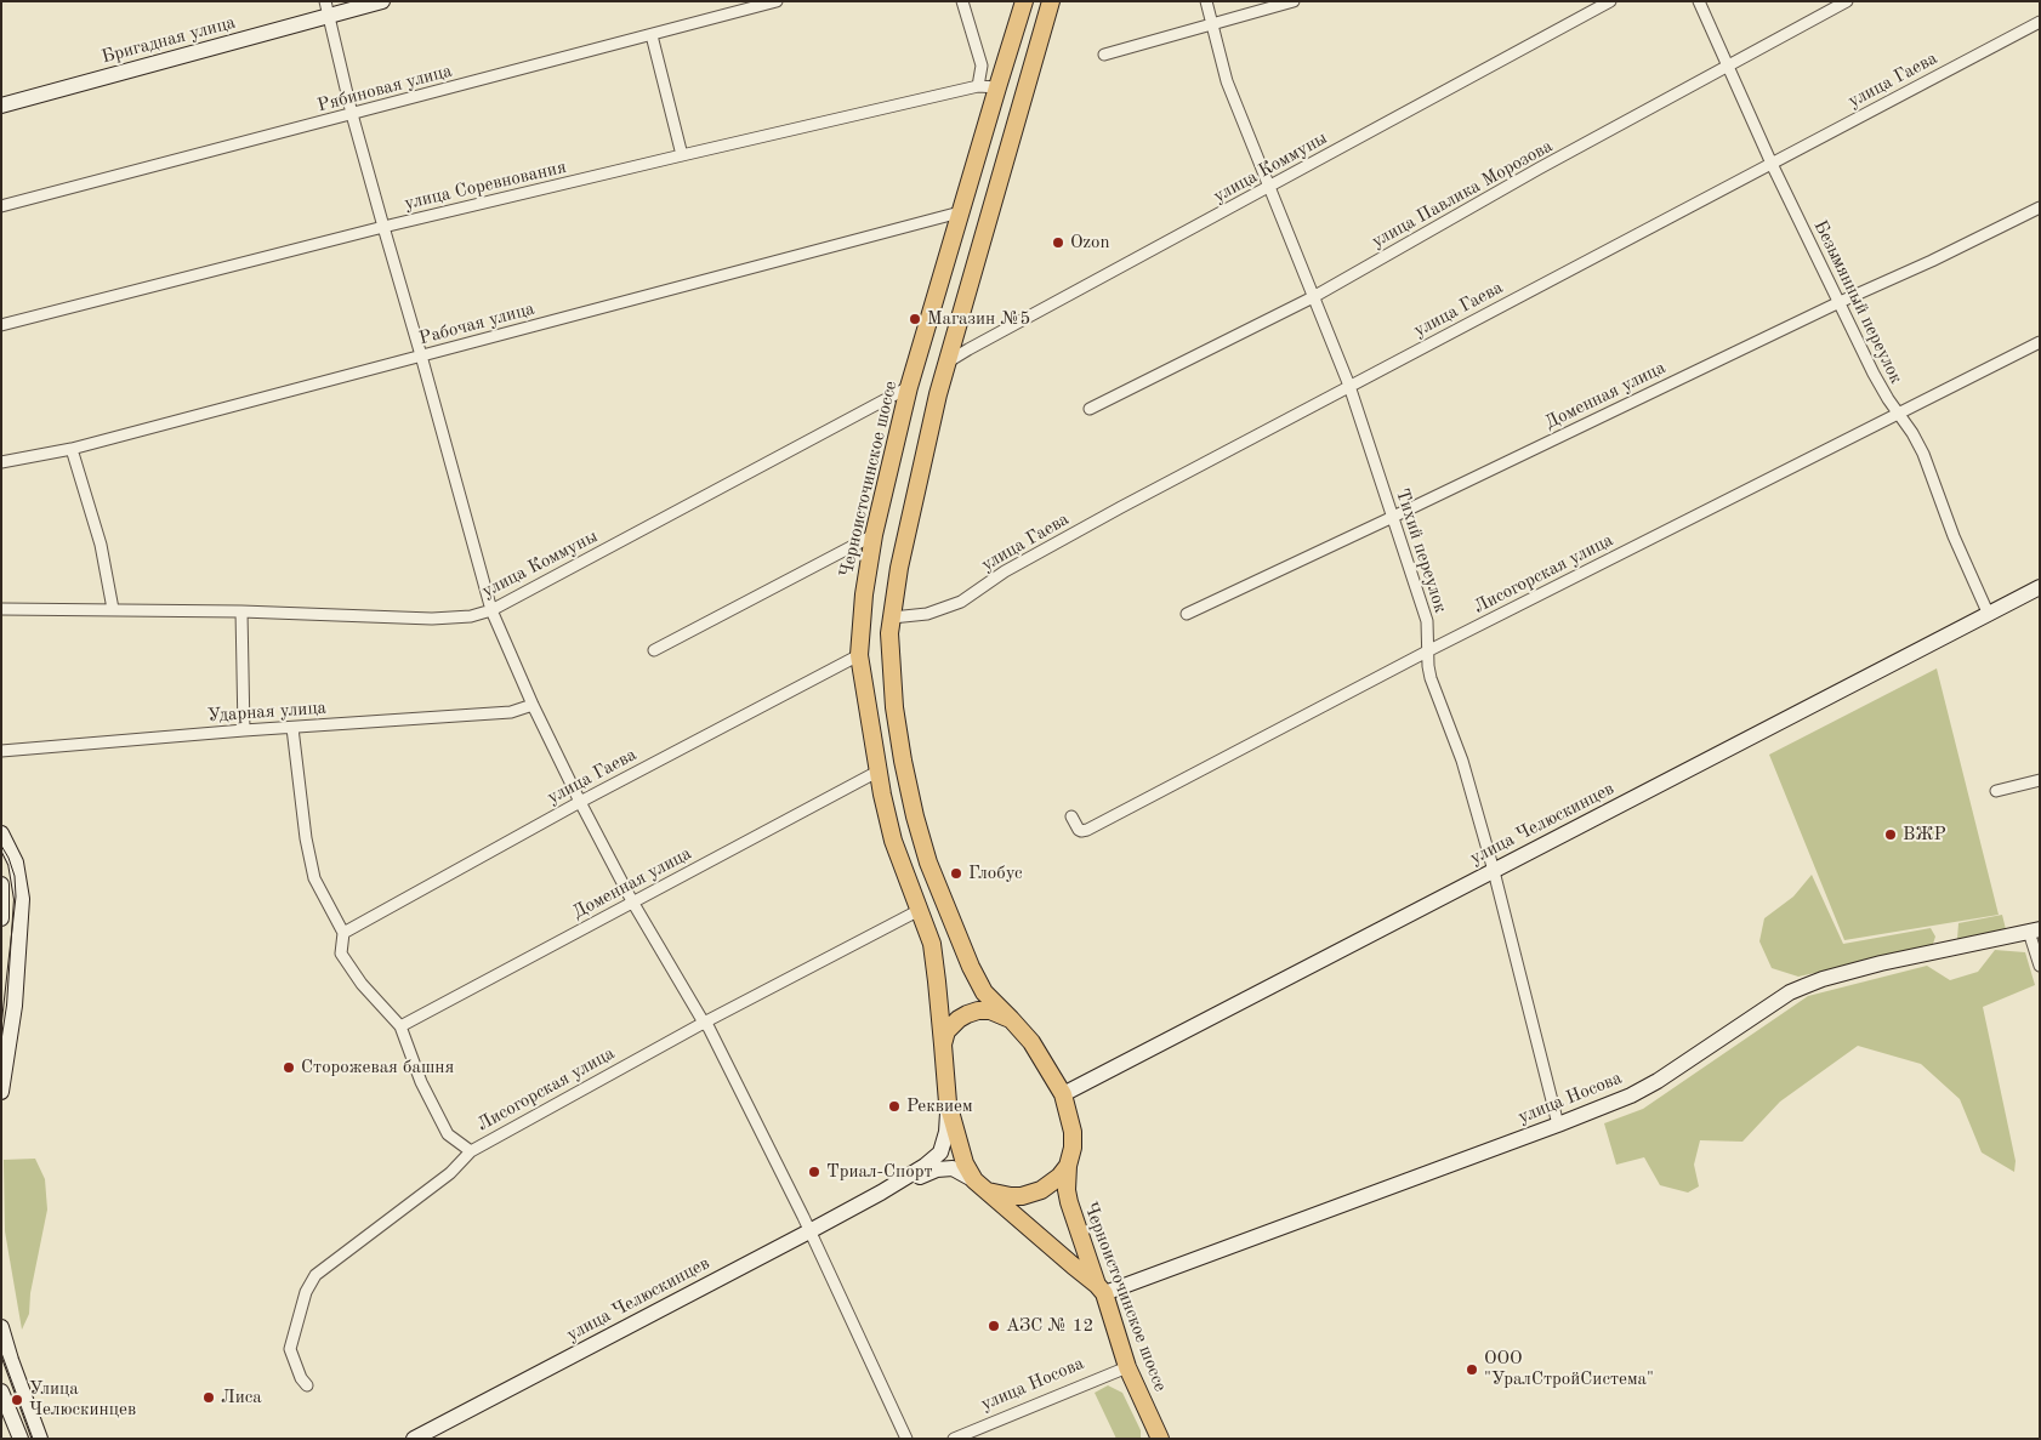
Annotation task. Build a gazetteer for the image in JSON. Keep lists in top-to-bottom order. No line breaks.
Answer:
{"streets":{"main road":["Черноисточинское шоссе"],"street":["Бригадная улица","улица Гаева","Рябиновая улица","улица Коммуны","улица Соревнования","улица Павлика Морозова","Безымянный переулок","Рабочая улица","Доменная улица","Тихий переулок","Лисогорская улица","Ударная улица","улица Челюскинцев","улица Носова"]},"crossings":[["улица Гаева","Безымянный переулок"],["улица Гаева","Черноисточинское шоссе"],["улица Гаева","Тихий переулок"],["улица Коммуны","Черноисточинское шоссе"],["улица Коммуны","Тихий переулок"],["улица Соревнования","Черноисточинское шоссе"],["улица Павлика Морозова","Безымянный переулок"],["улица Павлика Морозова","Тихий переулок"],["Безымянный переулок","Доменная улица"],["Безымянный переулок","Лисогорская улица"],["Безымянный переулок","улица Челюскинцев"],["Рабочая улица","Черноисточинское шоссе"],["Доменная улица","Черноисточинское шоссе"],["Доменная улица","Тихий переулок"],["Черноисточинское шоссе","Лисогорская улица"],["Черноисточинское шоссе","улица Челюскинцев"],["Черноисточинское шоссе","улица Носова"],["Тихий переулок","Лисогорская улица"],["Тихий переулок","улица Челюскинцев"],["Тихий переулок","улица Носова"]],"places":["Ozon","Магазин №5","ВЖР","Глобус","Сторожевая башня","Реквием","Триал-Спорт","АЗС № 12","ООО \"УралСтройСистема\"","Лиса","Улица Челюскинцев"]}
